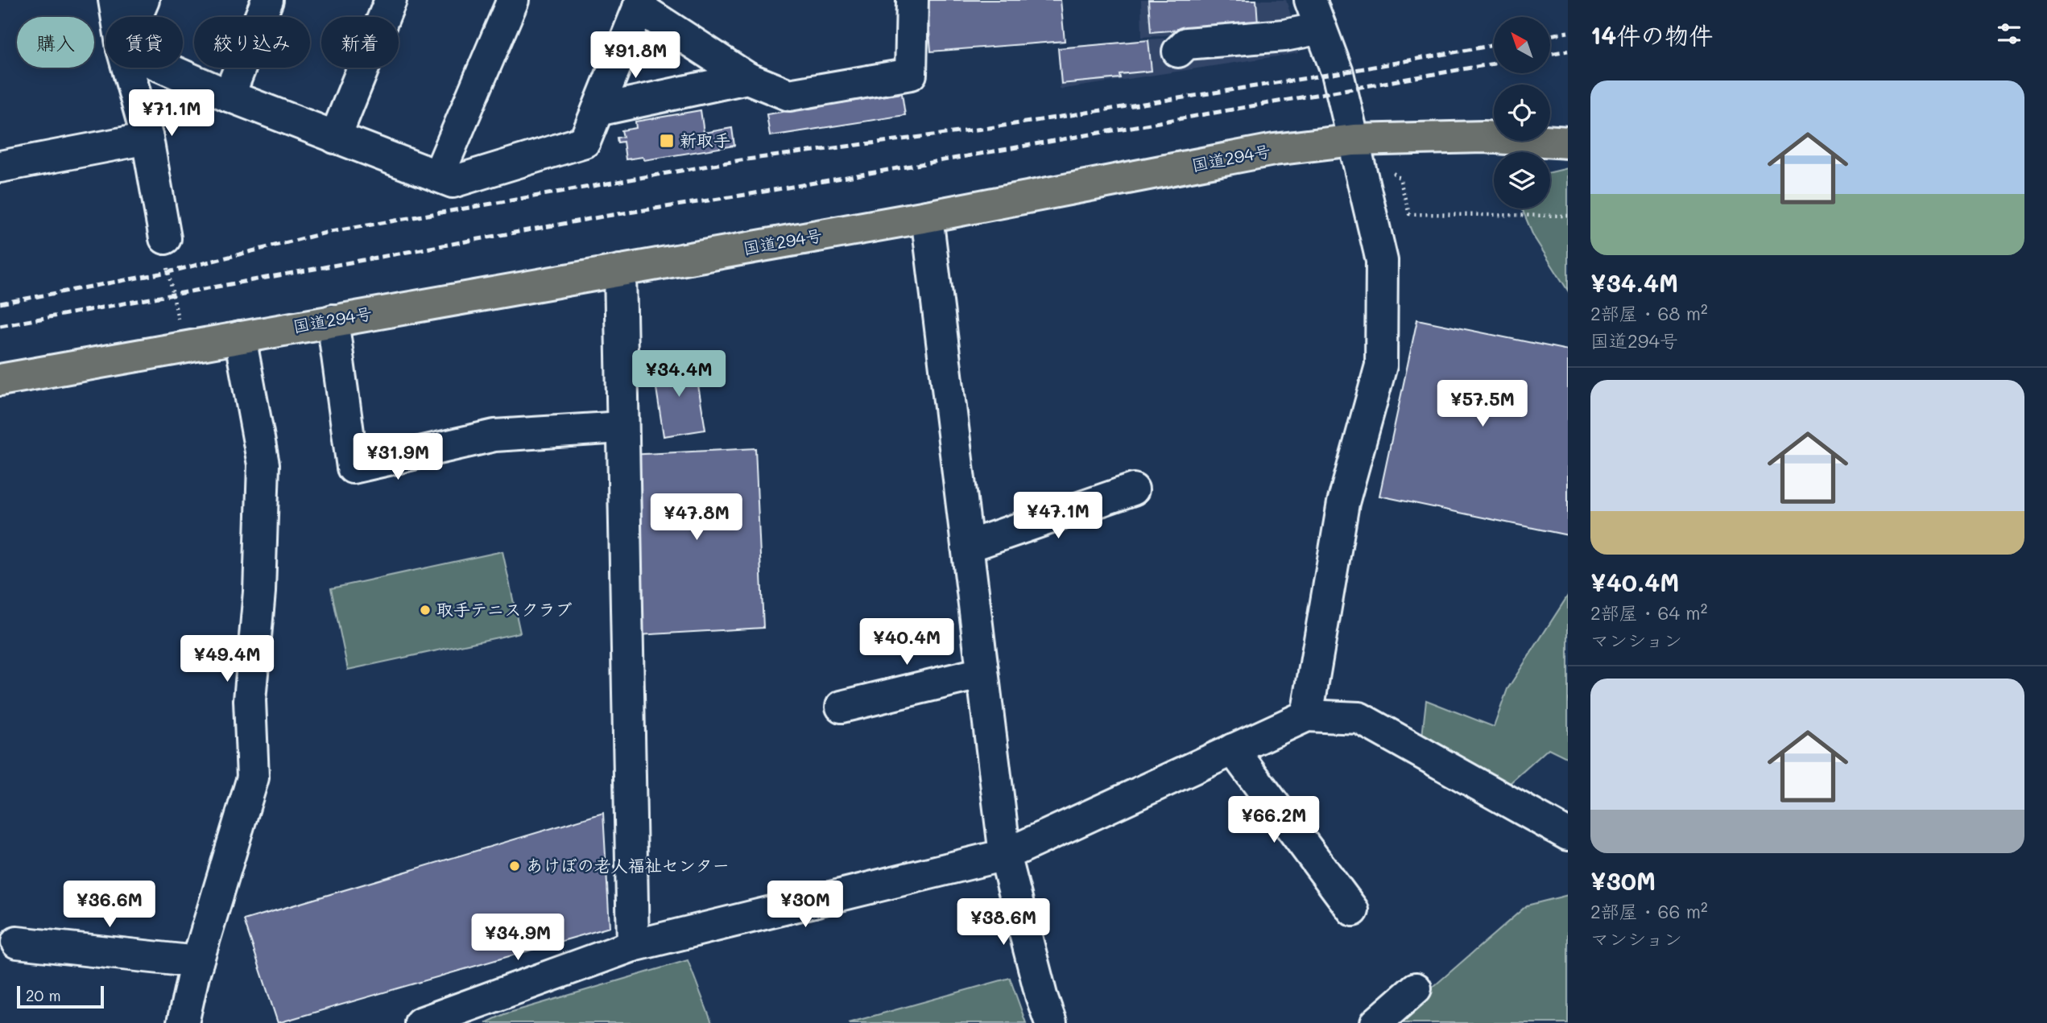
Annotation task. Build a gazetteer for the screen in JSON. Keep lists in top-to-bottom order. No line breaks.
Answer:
{"streets":{"highway":["国道294号"]},"places":{"transit":["新取手"],"other":["取手テニスクラブ","あけぼの老人福祉センター"]},"scale_bar":"20 m","north":"top left","page":{"heading":"14件の物件","chip":["購入","賃貸","絞り込み","新着"],"price":["¥91.8M","¥71.1M","¥34.4M","¥57.5M","¥31.9M","¥47.1M","¥47.8M","¥40.4M","¥49.4M","¥66.2M","¥36.6M","¥30M","¥38.6M","¥34.9M"],"list":[{"name":"¥34.4M","note":"2部屋 · 68 m² · 国道294号"},{"name":"¥40.4M","note":"2部屋 · 64 m² · マンション"},{"name":"¥30M","note":"2部屋 · 66 m² · マンション"}],"scale":"20 m"}}
